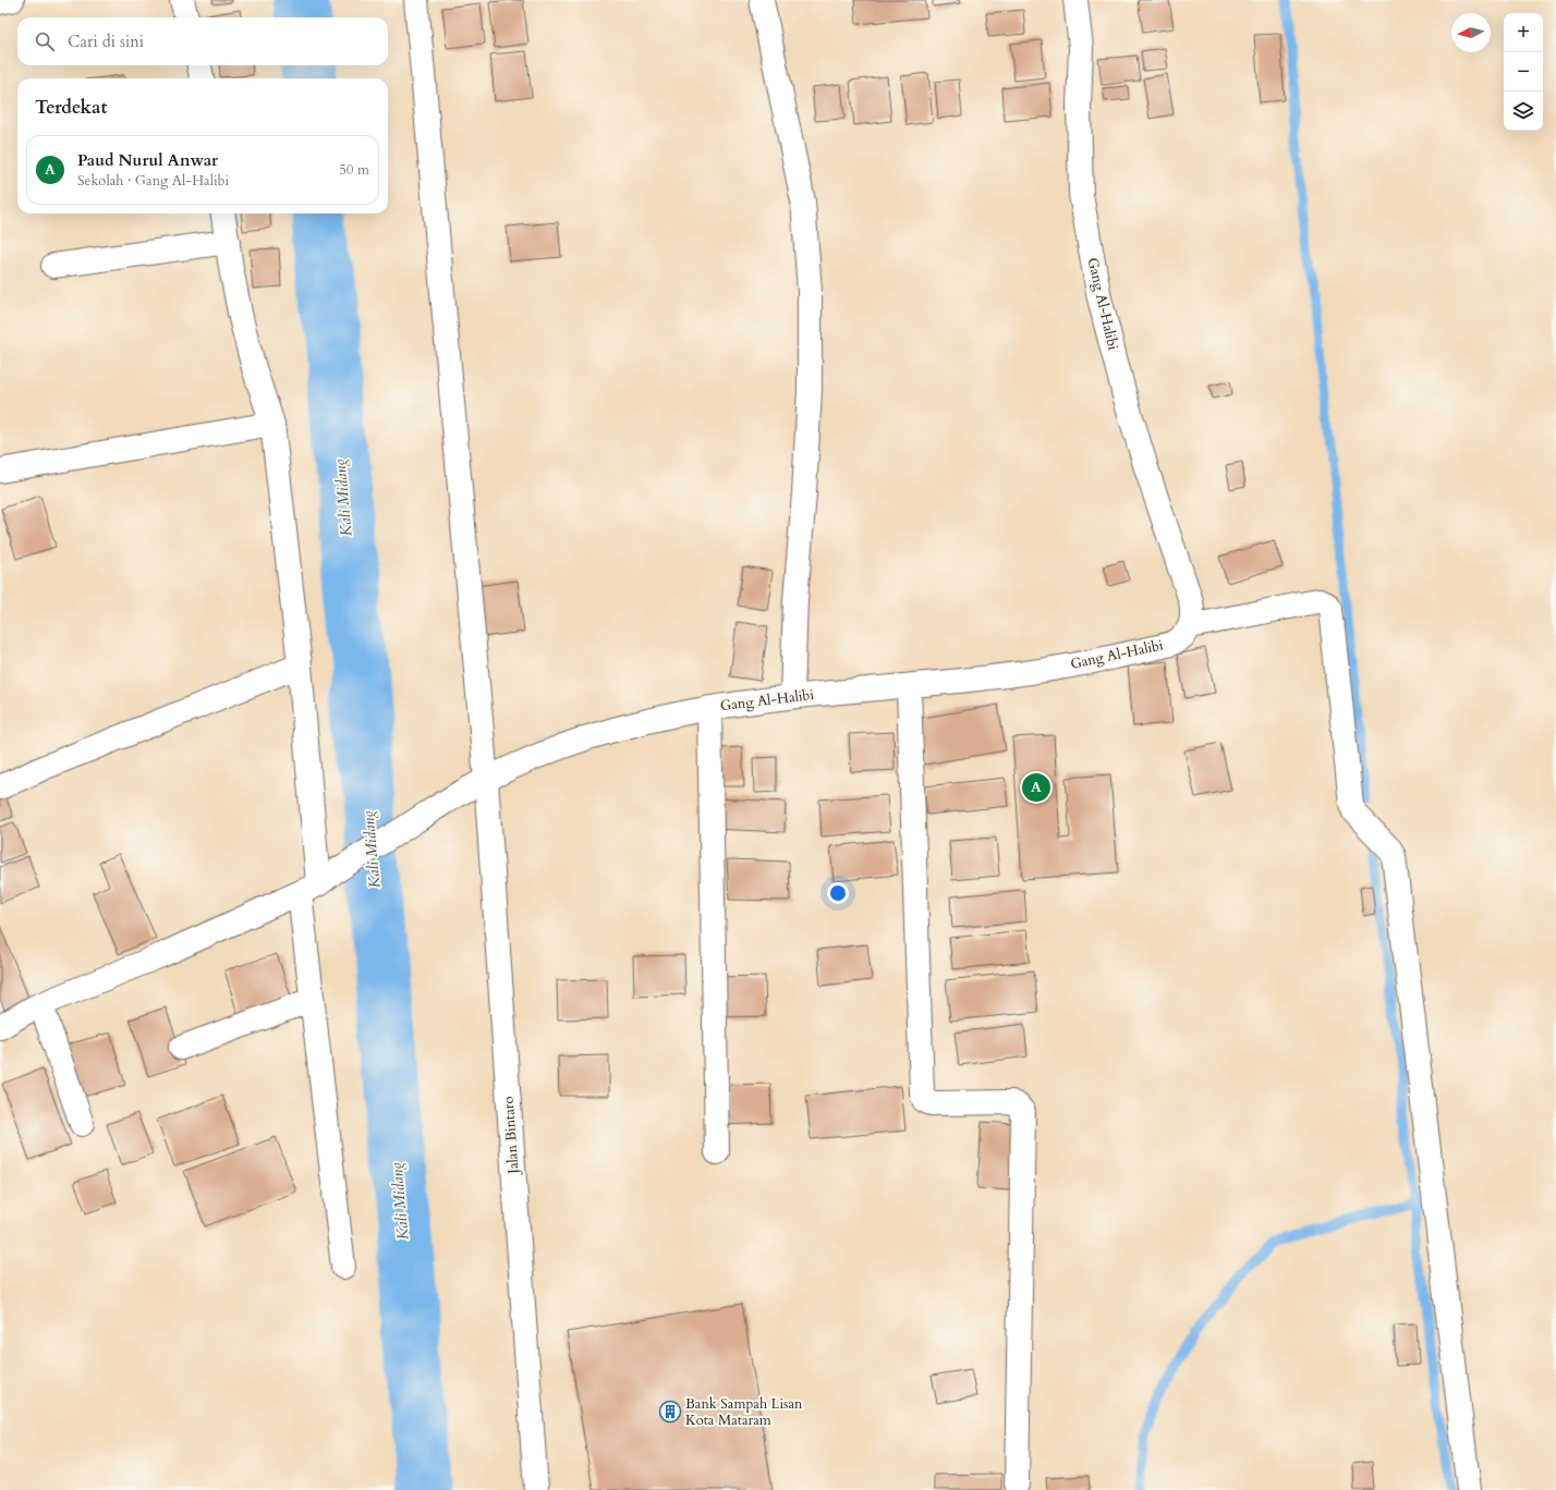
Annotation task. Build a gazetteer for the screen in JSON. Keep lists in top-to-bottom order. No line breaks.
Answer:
{"streets":{"street":["Gang Al-Halibi","Jalan Bintaro"]},"crossings":[["Gang Al-Halibi","Jalan Bintaro"]],"water":["Kali Midang"],"places":{"building":["Bank Sampah Lisan Kota Mataram"]},"north":"left","page":{"map_buttons":["+","−"],"search":"Cari di sini","heading":"Terdekat","list":[{"mark":"A","name":"Paud Nurul Anwar","note":"Sekolah · Gang Al-Halibi","value":"50 m"}],"pins":"A"}}
